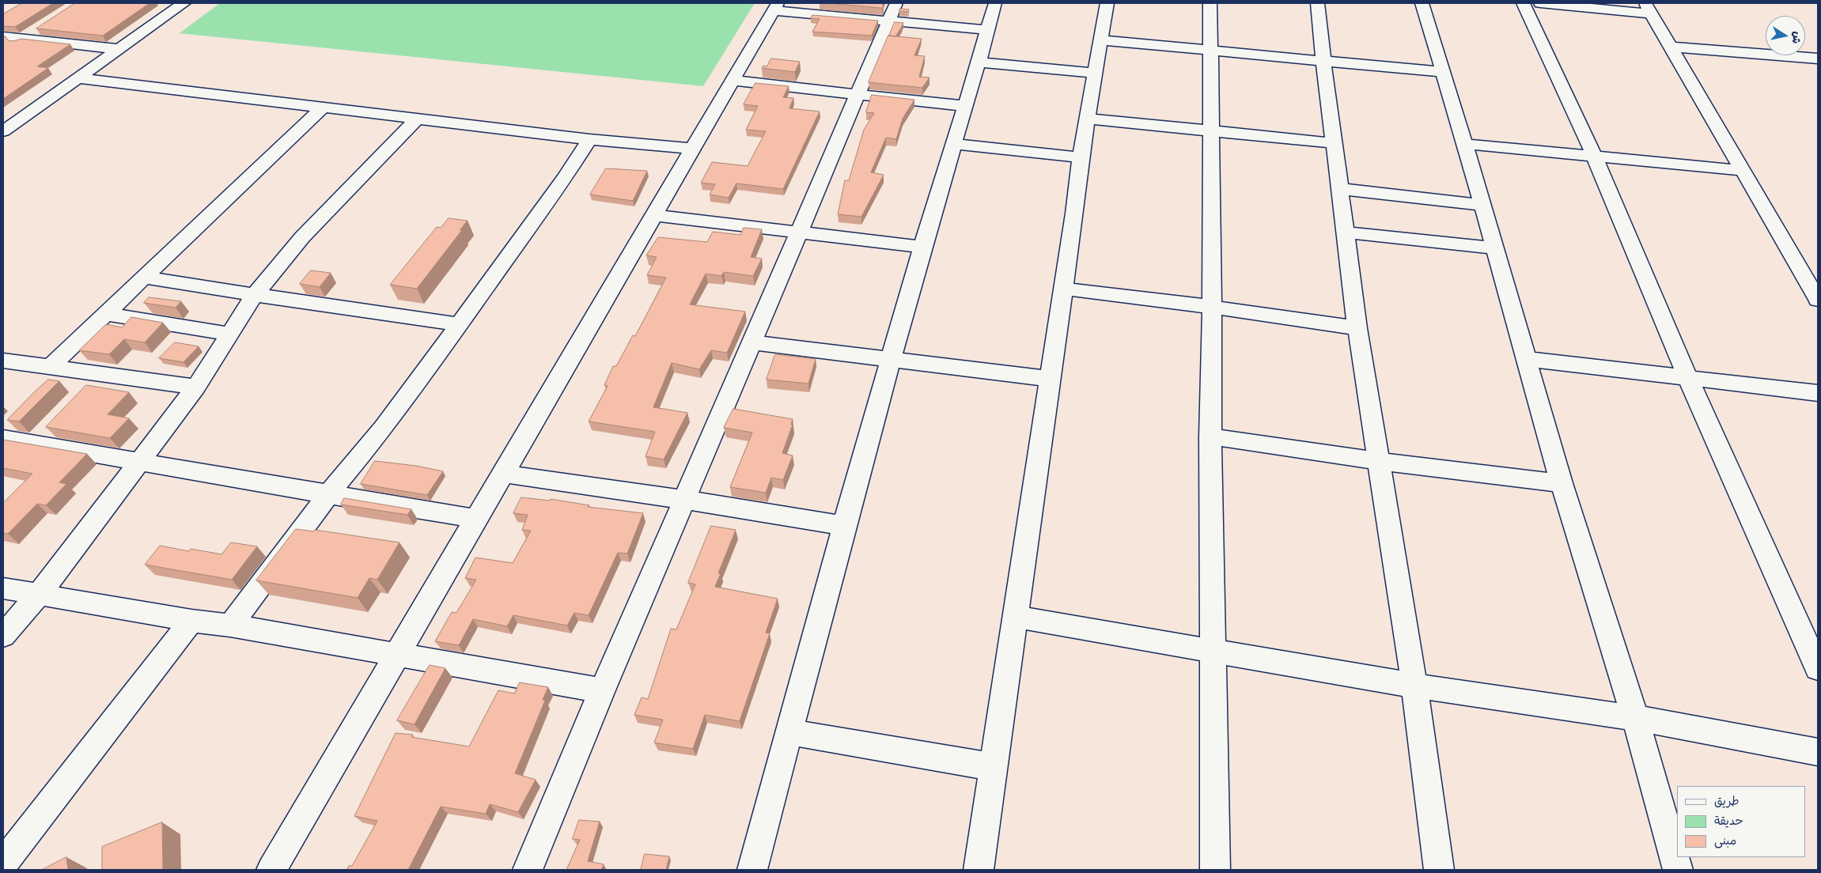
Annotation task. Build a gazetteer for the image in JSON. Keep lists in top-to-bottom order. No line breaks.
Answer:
{"legend":["طريق","حديقة","مبنى"],"north":"right"}
